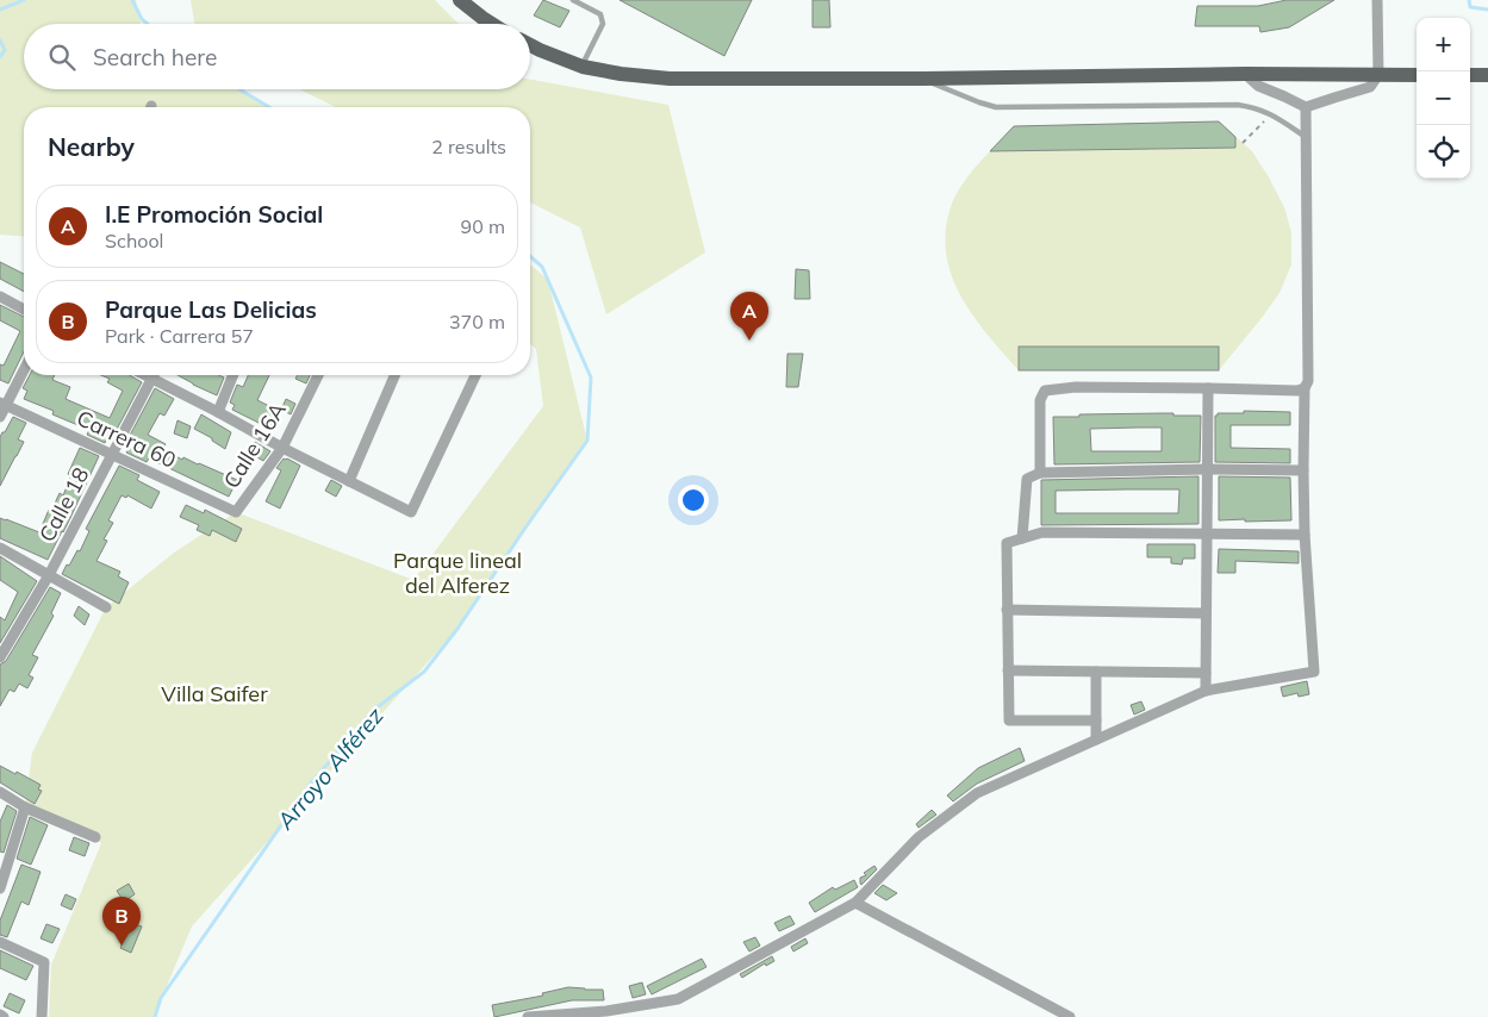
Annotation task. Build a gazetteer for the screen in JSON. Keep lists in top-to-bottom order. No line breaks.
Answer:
{"streets":{"street":["Carrera 60","Calle 16A","Calle 18"]},"crossings":[["Carrera 60","Calle 16A"],["Carrera 60","Calle 18"]],"water":["Arroyo Alférez"],"parks":["Parque lineal del Alferez","Villa Saifer"],"page":{"map_buttons":["+","−"],"search":"Search here","heading":["Nearby","2 results"],"list":[{"mark":"A","name":"I.E Promoción Social","note":"School","value":"90 m"},{"mark":"B","name":"Parque Las Delicias","note":"Park · Carrera 57","value":"370 m"}],"pins":["A","B"]}}
